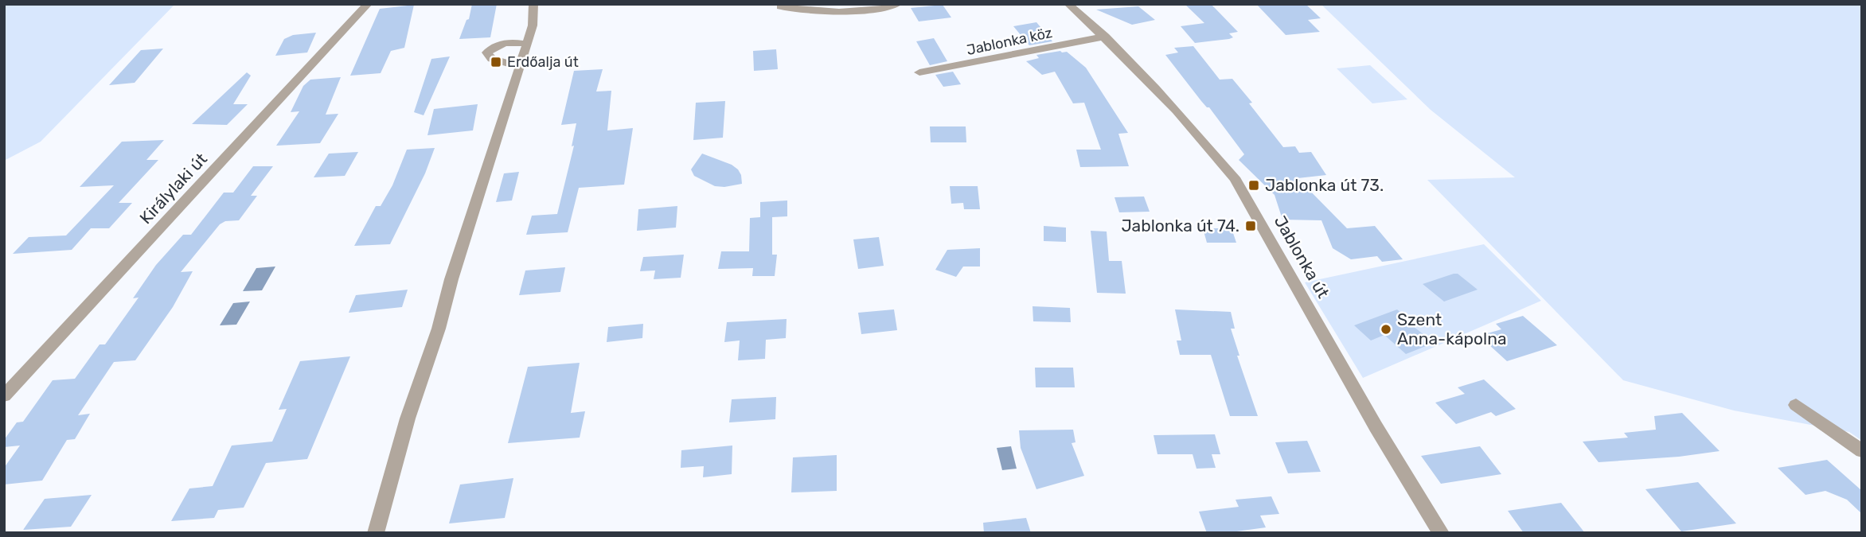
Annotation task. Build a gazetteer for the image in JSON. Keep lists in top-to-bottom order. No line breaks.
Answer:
{"streets":{"street":["Jablonka köz","Királylaki út","Jablonka út"]},"crossings":[["Jablonka köz","Jablonka út"]],"places":{"transit":["Erdőalja út","Jablonka út 73.","Jablonka út 74."],"other":["Szent Anna-kápolna"]}}
